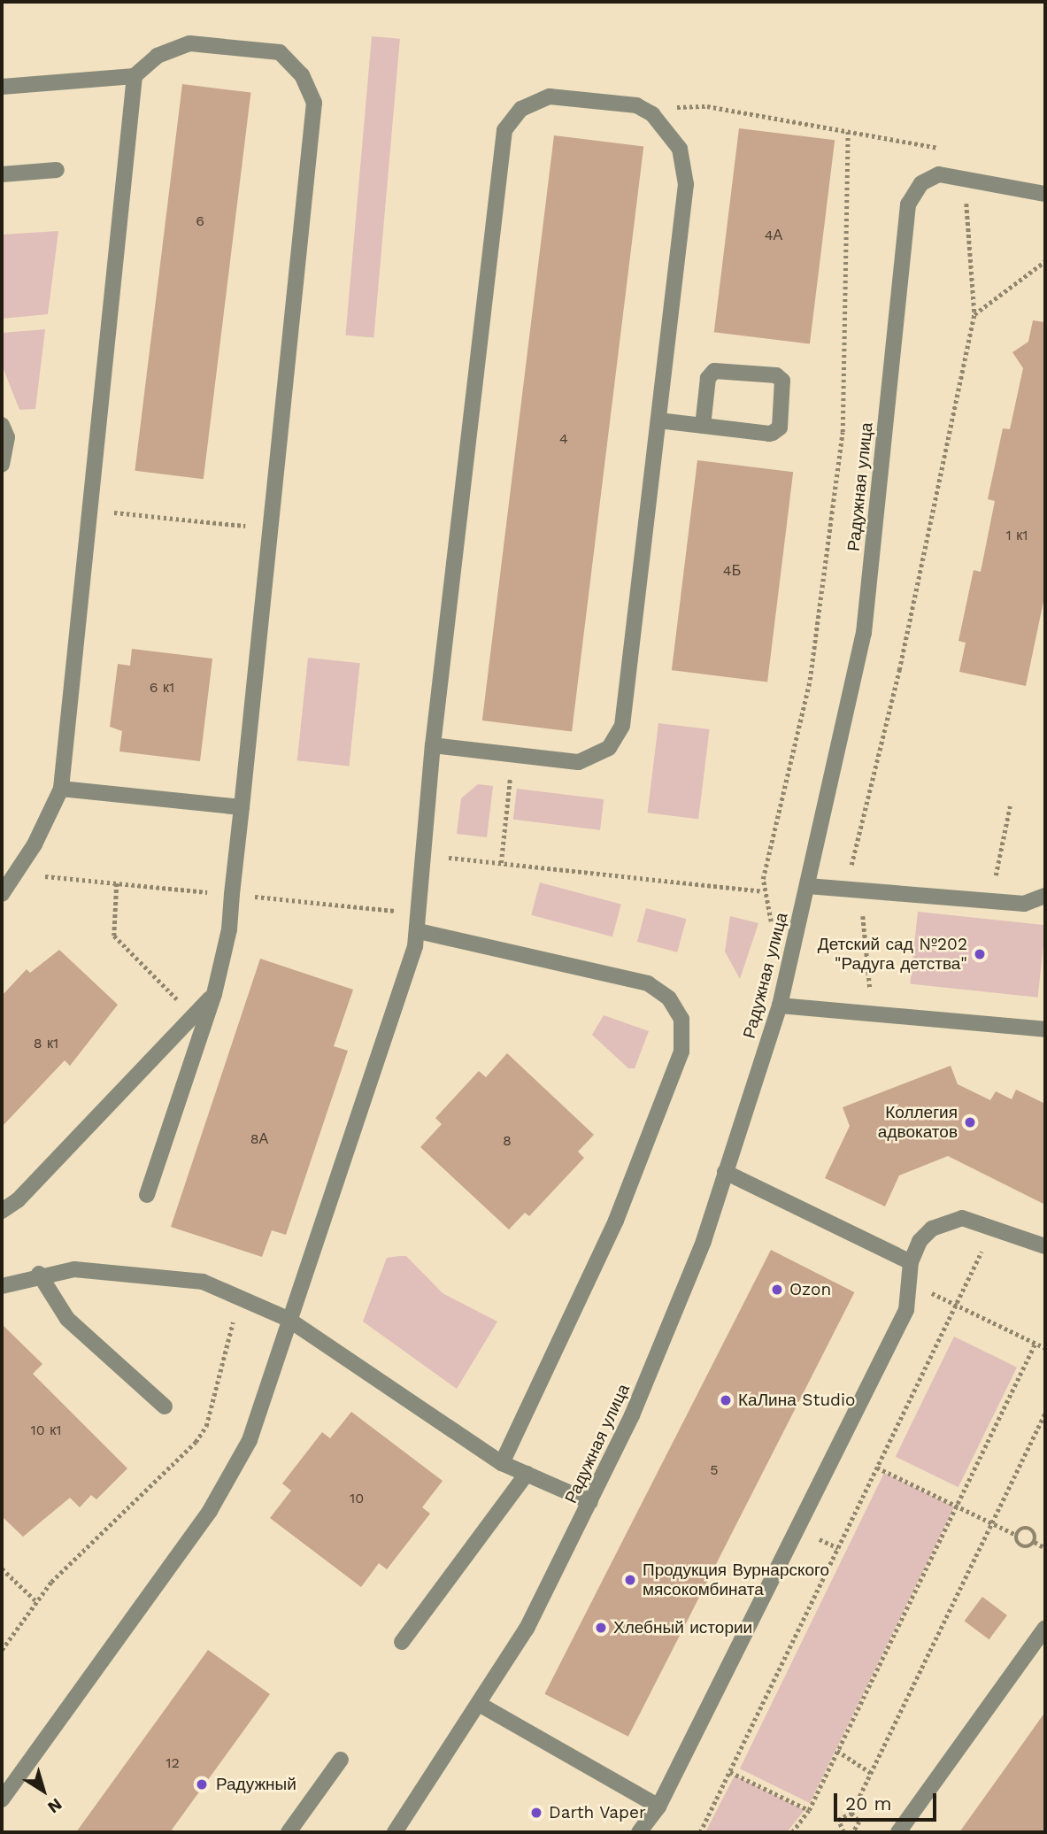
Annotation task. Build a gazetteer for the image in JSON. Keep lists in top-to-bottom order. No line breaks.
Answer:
{"streets":{"street":["Радужная улица"]},"places":["Детский сад №202 \"Радуга детства\"","Коллегия адвокатов","Ozon","КаЛина Studio","Продукция Вурнарского мясокомбината","Хлебный истории","Радужный","Darth Vaper"],"house_numbers":["6","4А","4","1 к1","4Б","6 к1","8 к1","8А","8","10 к1","5","10","12"],"scale_bar":"20 m","north":"bottom right"}
